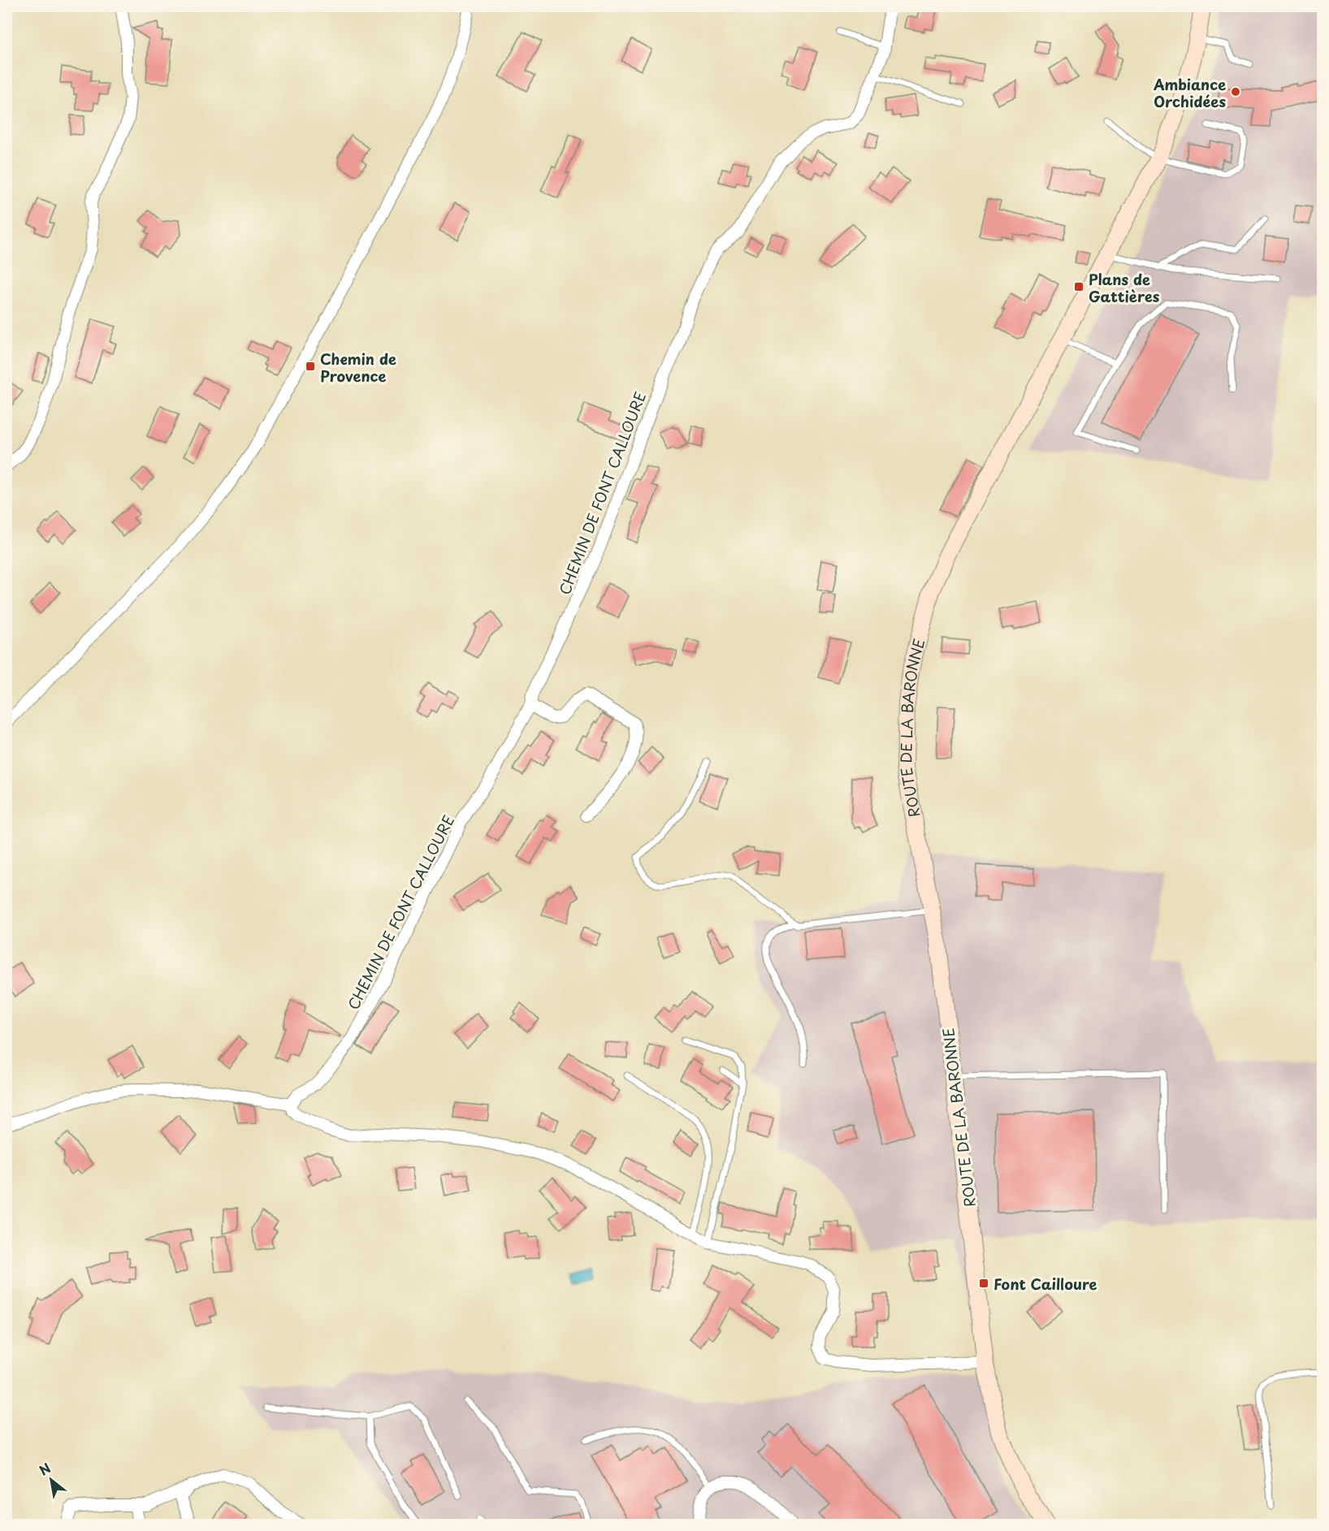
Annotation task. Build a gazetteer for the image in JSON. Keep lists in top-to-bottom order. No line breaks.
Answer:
{"streets":{"main road":["ROUTE DE LA BARONNE"],"street":["CHEMIN DE FONT CALLOURE"]},"places":{"other":["Ambiance Orchidées"],"transit":["Plans de Gattières","Chemin de Provence","Font Cailloure"]},"north":"top left"}
